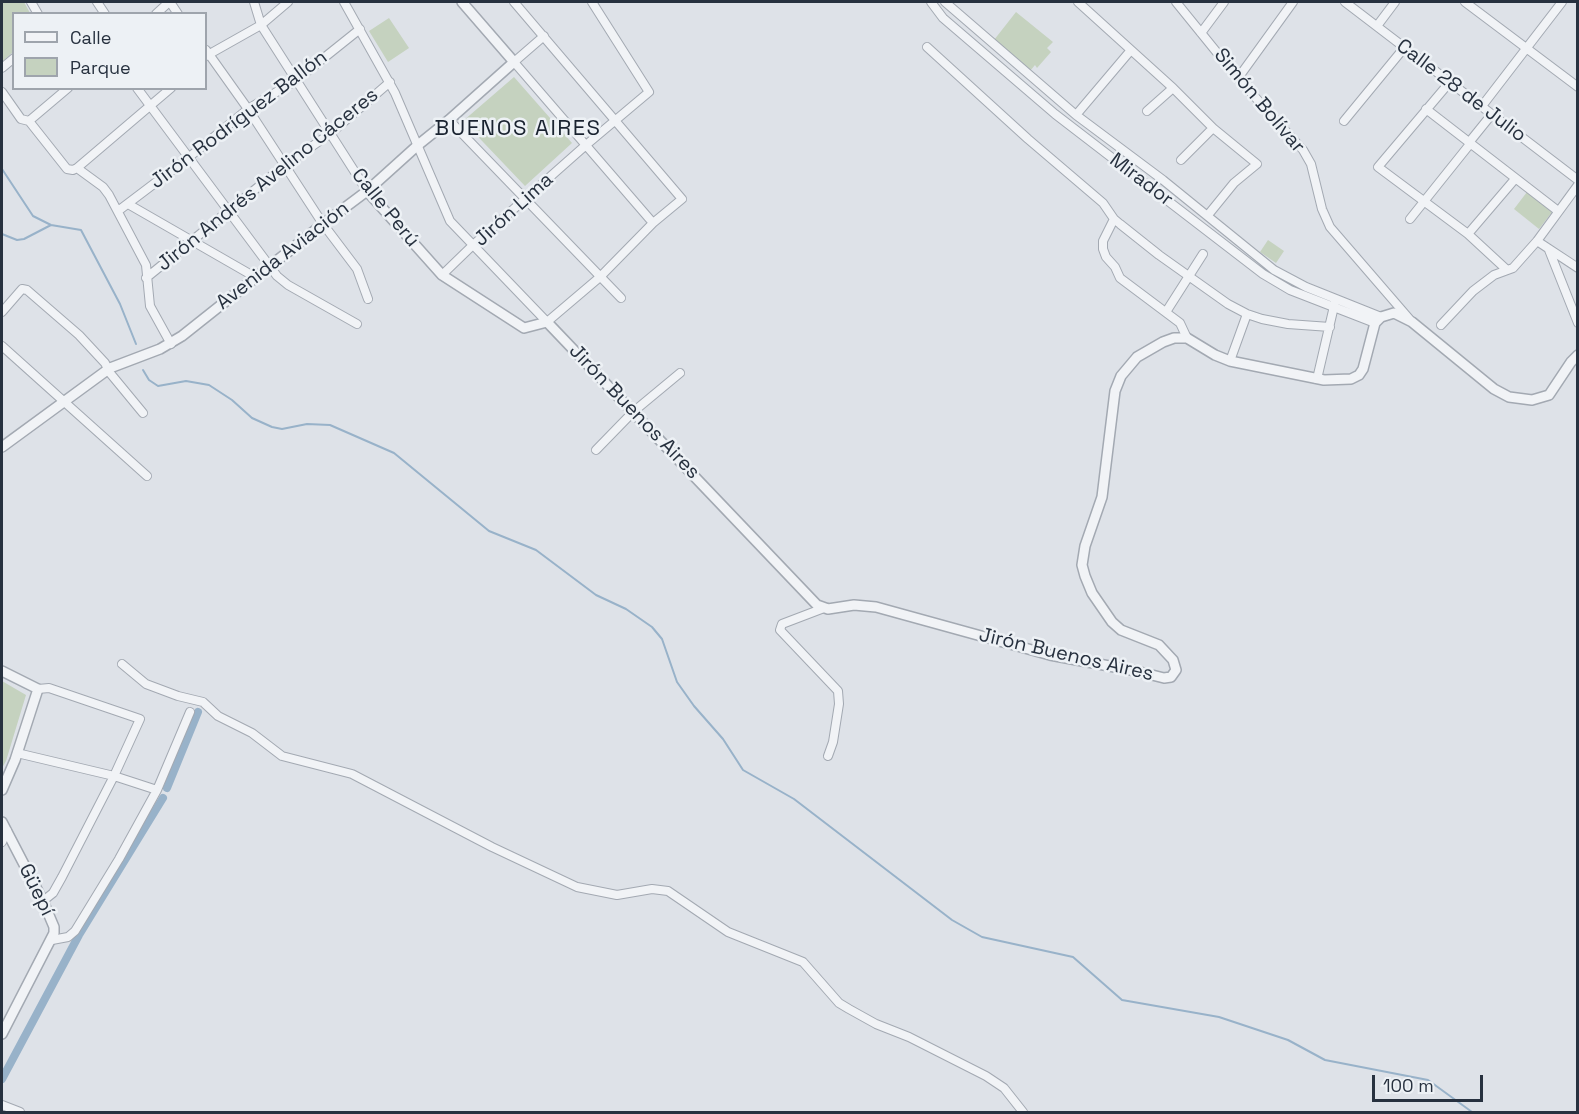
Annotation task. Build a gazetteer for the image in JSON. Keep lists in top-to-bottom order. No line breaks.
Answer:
{"streets":{"street":["Calle 28 de Julio","Simón Bolívar","Jirón Rodríguez Ballón","Jirón Andrés Avelino Cáceres","Mirador","Calle Perú","Jirón Lima","Avenida Aviación","Jirón Buenos Aires","Güepí"]},"crossings":[["Jirón Rodríguez Ballón","Calle Perú"],["Jirón Rodríguez Ballón","Jirón Buenos Aires"],["Jirón Andrés Avelino Cáceres","Calle Perú"],["Jirón Andrés Avelino Cáceres","Jirón Buenos Aires"],["Calle Perú","Jirón Lima"],["Calle Perú","Avenida Aviación"],["Calle Perú","Jirón Buenos Aires"],["Jirón Lima","Jirón Buenos Aires"],["Avenida Aviación","Jirón Buenos Aires"]],"districts":["BUENOS AIRES"],"legend":["Calle","Parque"],"scale_bar":"100 m"}
